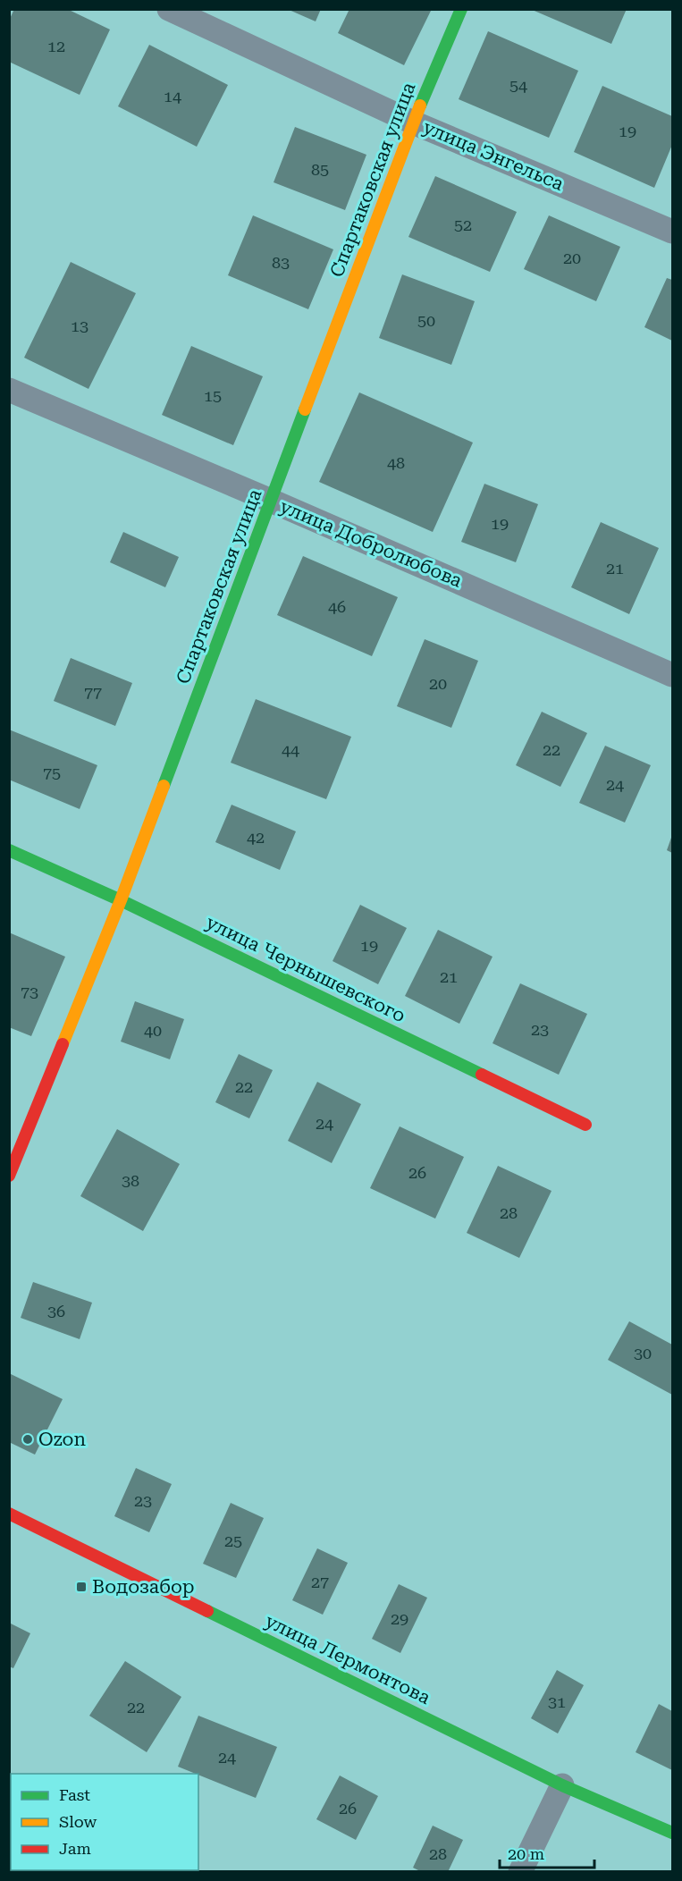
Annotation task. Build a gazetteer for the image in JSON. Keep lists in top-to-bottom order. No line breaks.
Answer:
{"streets":{"street":["улица Энгельса","Спартаковская улица","улица Добролюбова","улица Чернышевского","улица Лермонтова"]},"crossings":[["улица Энгельса","Спартаковская улица"],["Спартаковская улица","улица Добролюбова"],["Спартаковская улица","улица Чернышевского"]],"places":{"other":["Ozon"],"transit":["Водозабор"]},"house_numbers":["12","54","14","19","85","52","20","83","50","13","15","48","19","21","46","20","77","44","22","75","24","42","19","21","73","23","40","22","24","26","38","28","36","30","23","25","27","29","31","22","24","26","28"],"legend":["Fast","Slow","Jam"],"scale_bar":"20 m"}
